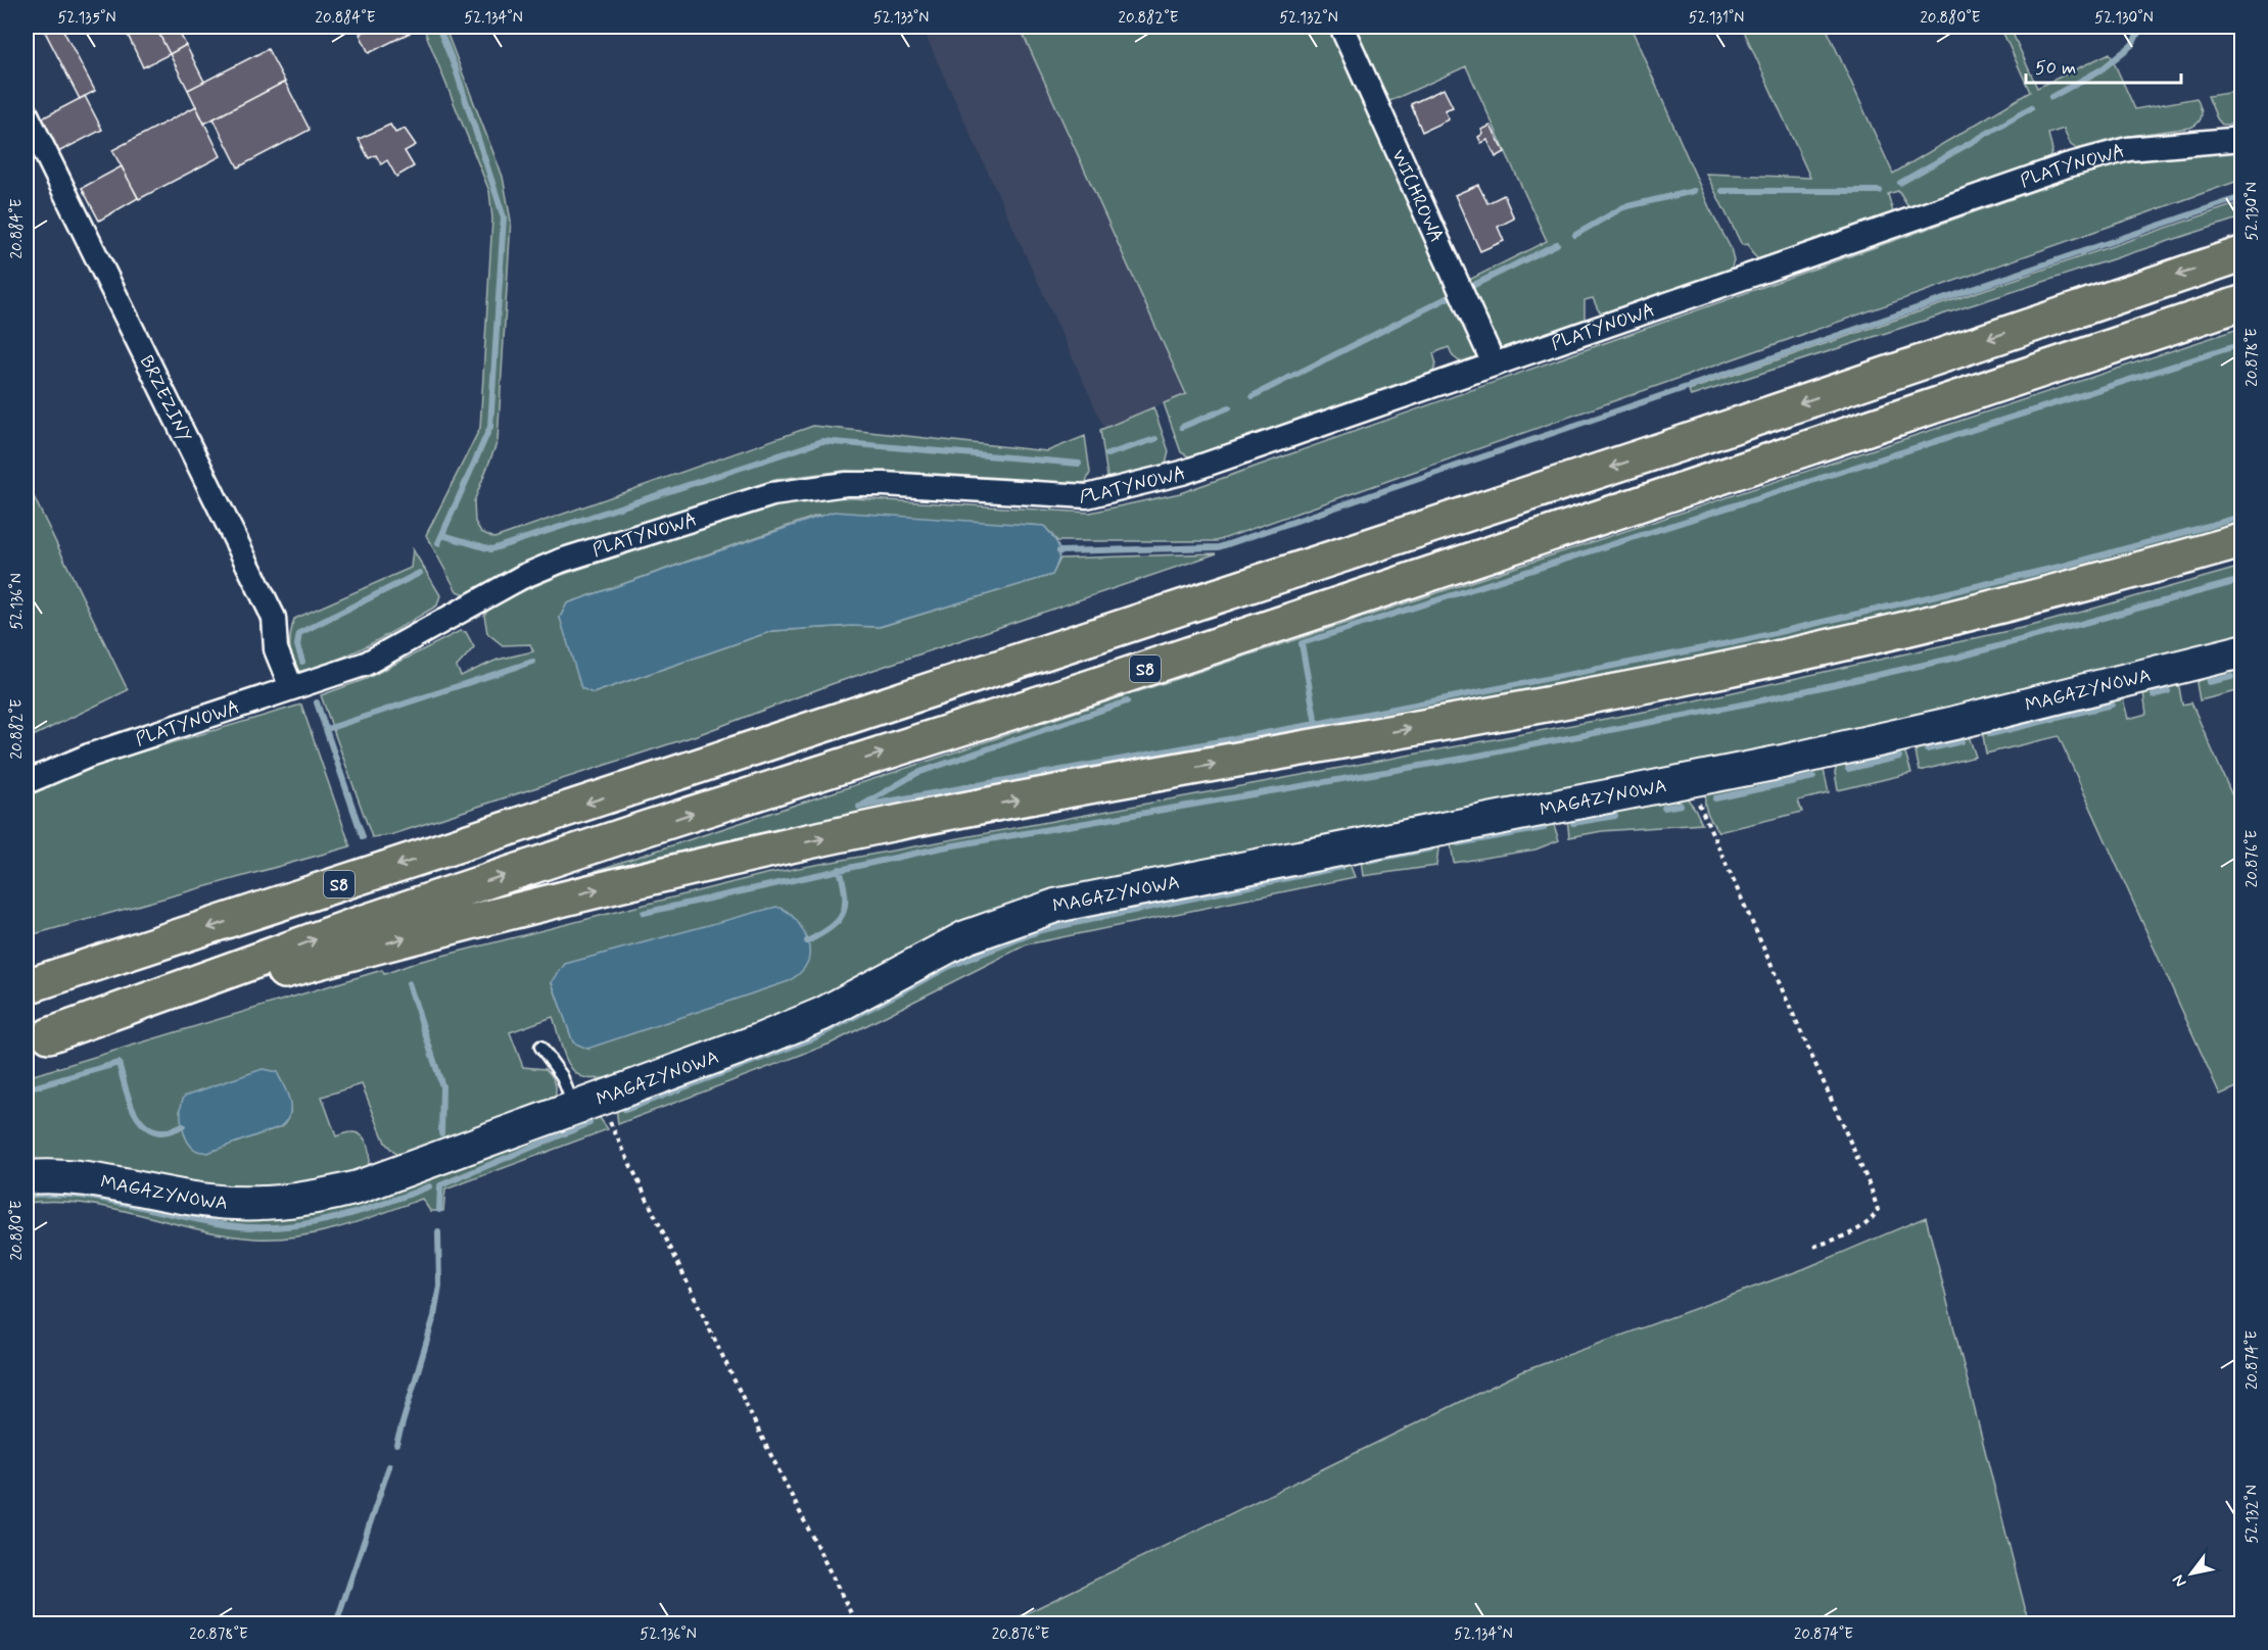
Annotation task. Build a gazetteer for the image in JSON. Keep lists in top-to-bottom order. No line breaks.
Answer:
{"streets":{"highway":["S8"],"street":["PLATYNOWA","WICHROWA","BRZEZINY","MAGAZYNOWA"]},"crossings":[["PLATYNOWA","WICHROWA"],["PLATYNOWA","BRZEZINY"]],"scale_bar":"50 m","north":"bottom left","coordinates":["52.135°N","20.884°E","52.134°N","52.133°N","20.882°E","52.132°N","52.131°N","20.880°E","52.130°N","20.878°E","52.136°N","20.876°E","20.874°E"]}
